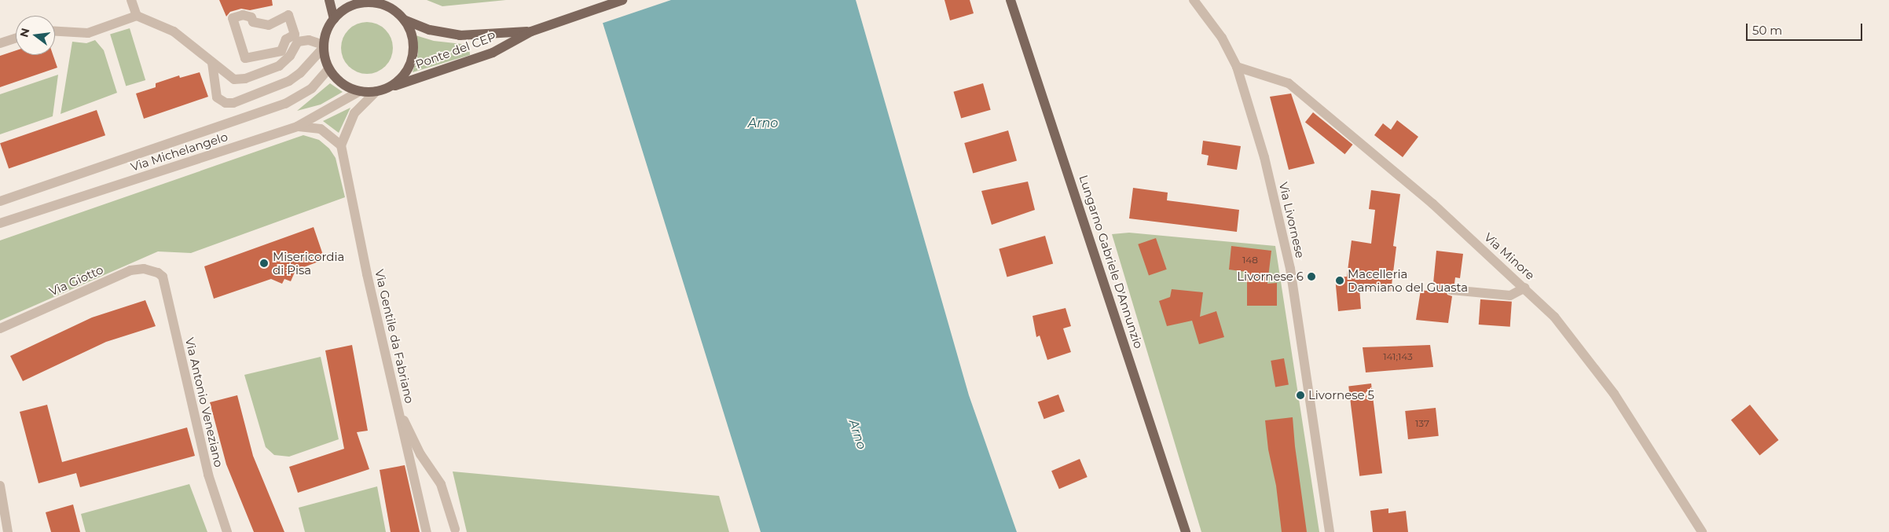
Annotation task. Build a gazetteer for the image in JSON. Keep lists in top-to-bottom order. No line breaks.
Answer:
{"streets":{"main road":["Ponte del CEP","Lungarno Gabriele D'Annunzio"],"street":["Via Michelangelo","Via Livornese","Via Minore","Via Giotto","Via Gentile da Fabriano","Via Antonio Veneziano"]},"crossings":[["Ponte del CEP","Via Michelangelo"],["Via Livornese","Via Minore"],["Via Giotto","Via Antonio Veneziano"]],"water":["Arno"],"places":["Misericordia di Pisa","Livornese 6","Macelleria Damiano del Guasta","Livornese 5"],"house_numbers":["148","141;143","137"],"scale_bar":"50 m","north":"left"}
